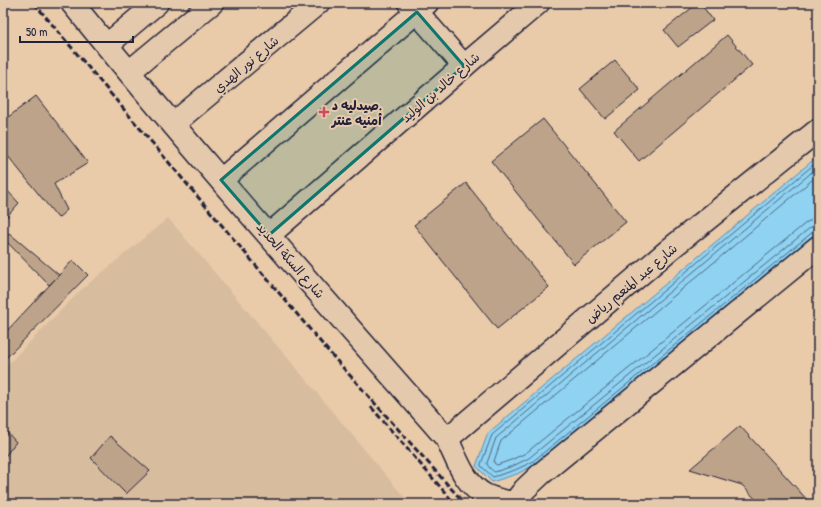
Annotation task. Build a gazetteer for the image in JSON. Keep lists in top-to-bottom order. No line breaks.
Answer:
{"streets":{"street":["شارع نور الهدي","شارع خالد بن الوليد","شارع السكة الحديد","شارع عبد المنعم رياض"]},"crossings":[["شارع نور الهدي","شارع السكة الحديد"],["شارع خالد بن الوليد","شارع السكة الحديد"],["شارع السكة الحديد","شارع عبد المنعم رياض"]],"places":{"health":["صيدليه د. أمنيه عنتر"]},"scale_bar":"50 m"}
